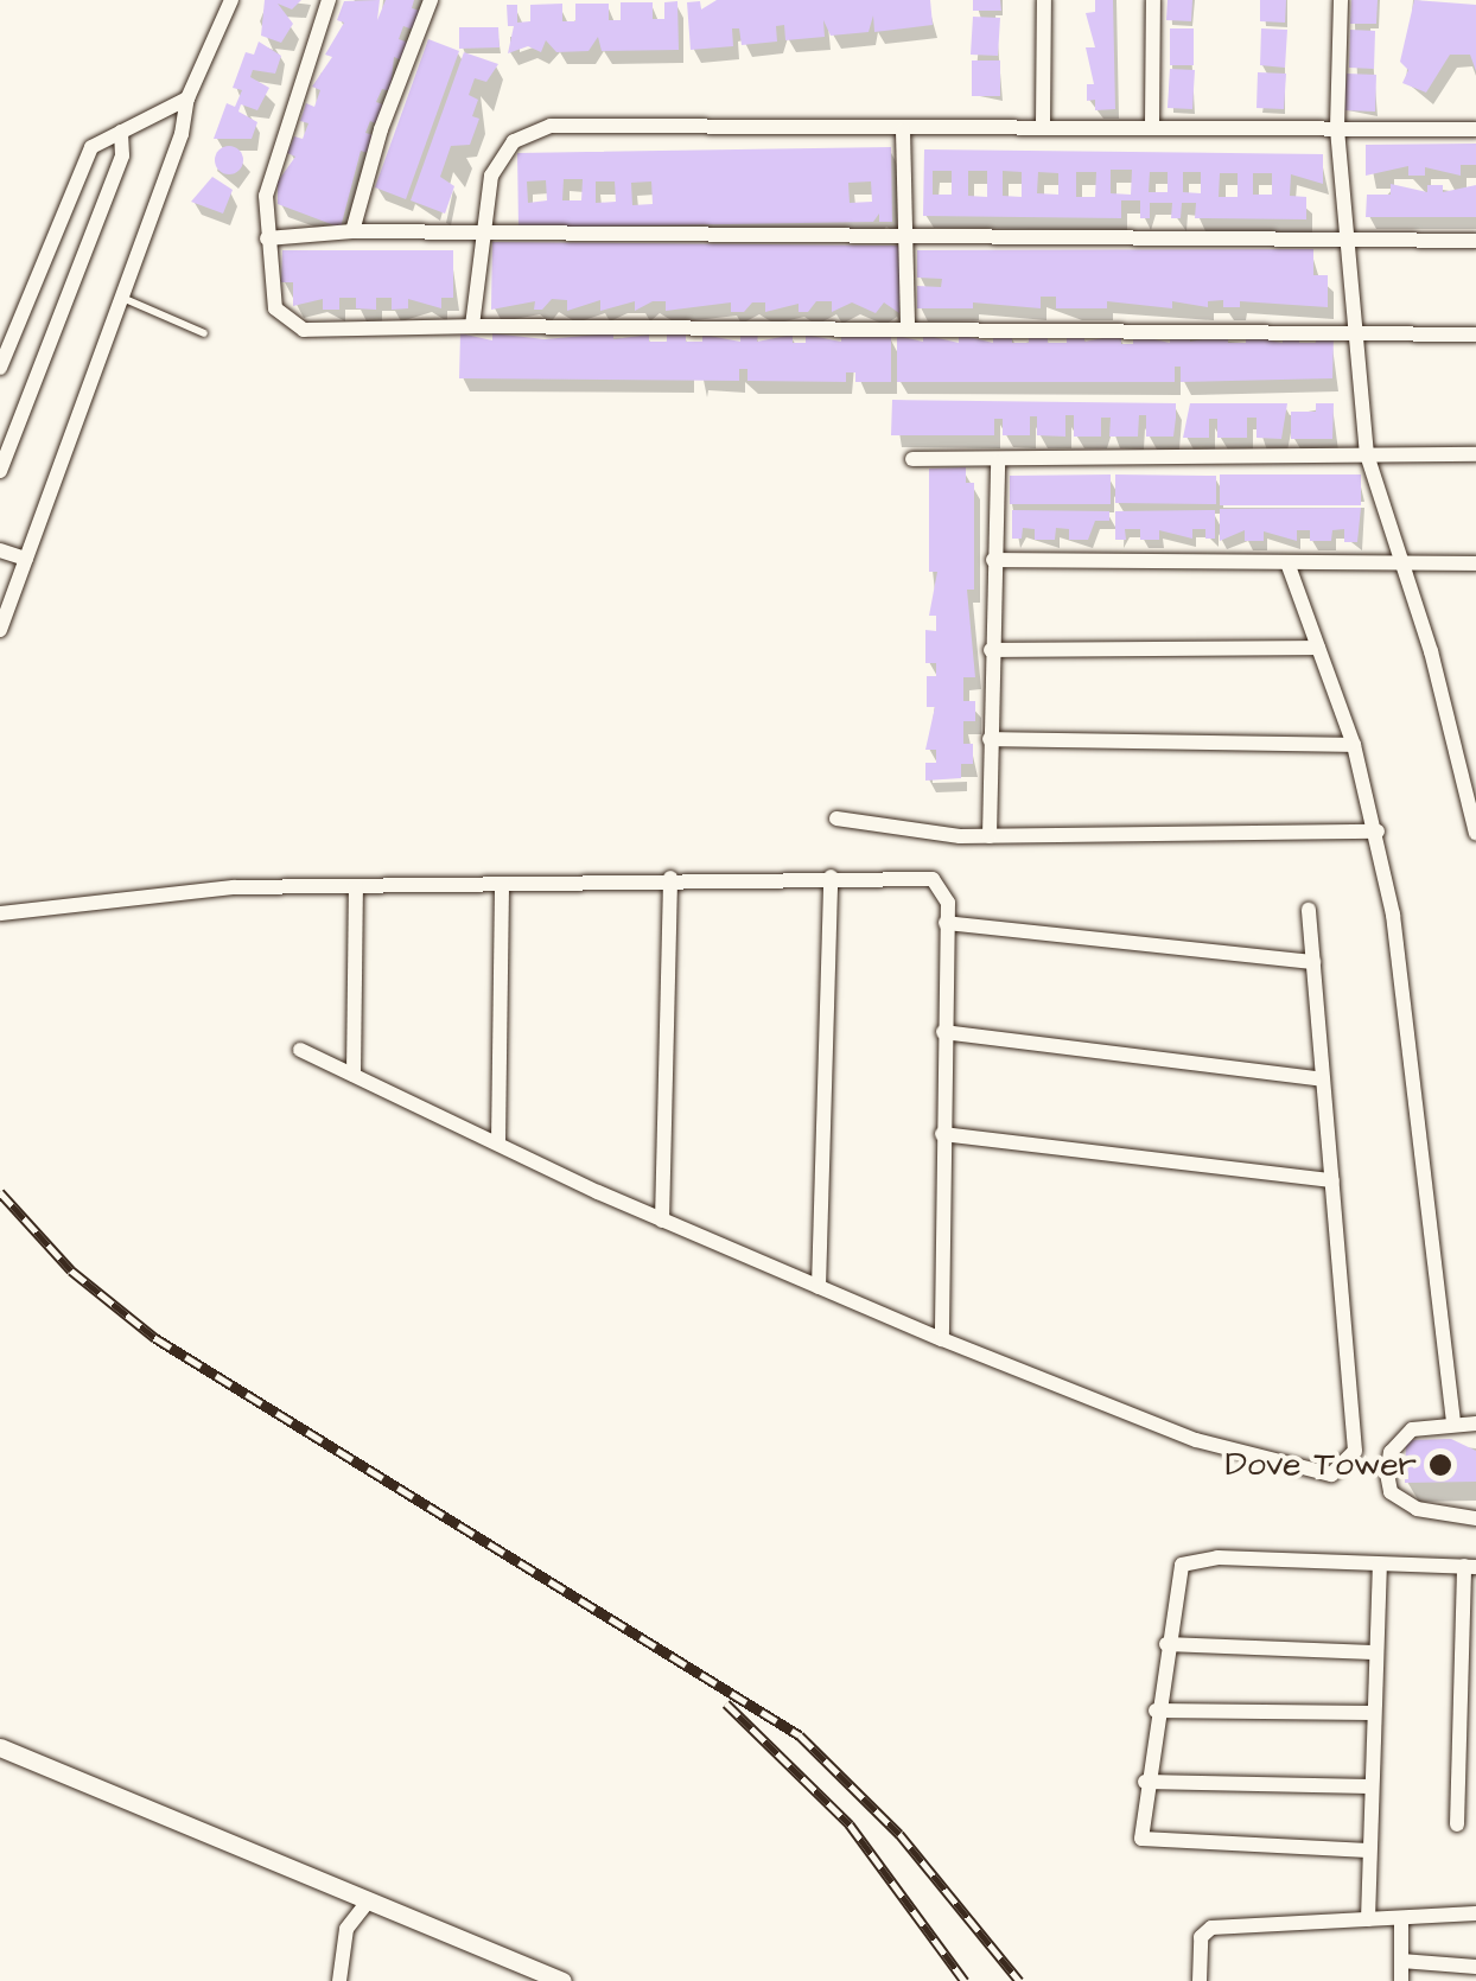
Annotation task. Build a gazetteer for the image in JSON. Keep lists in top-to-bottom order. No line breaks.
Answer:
{"places":["Dove Tower"]}
